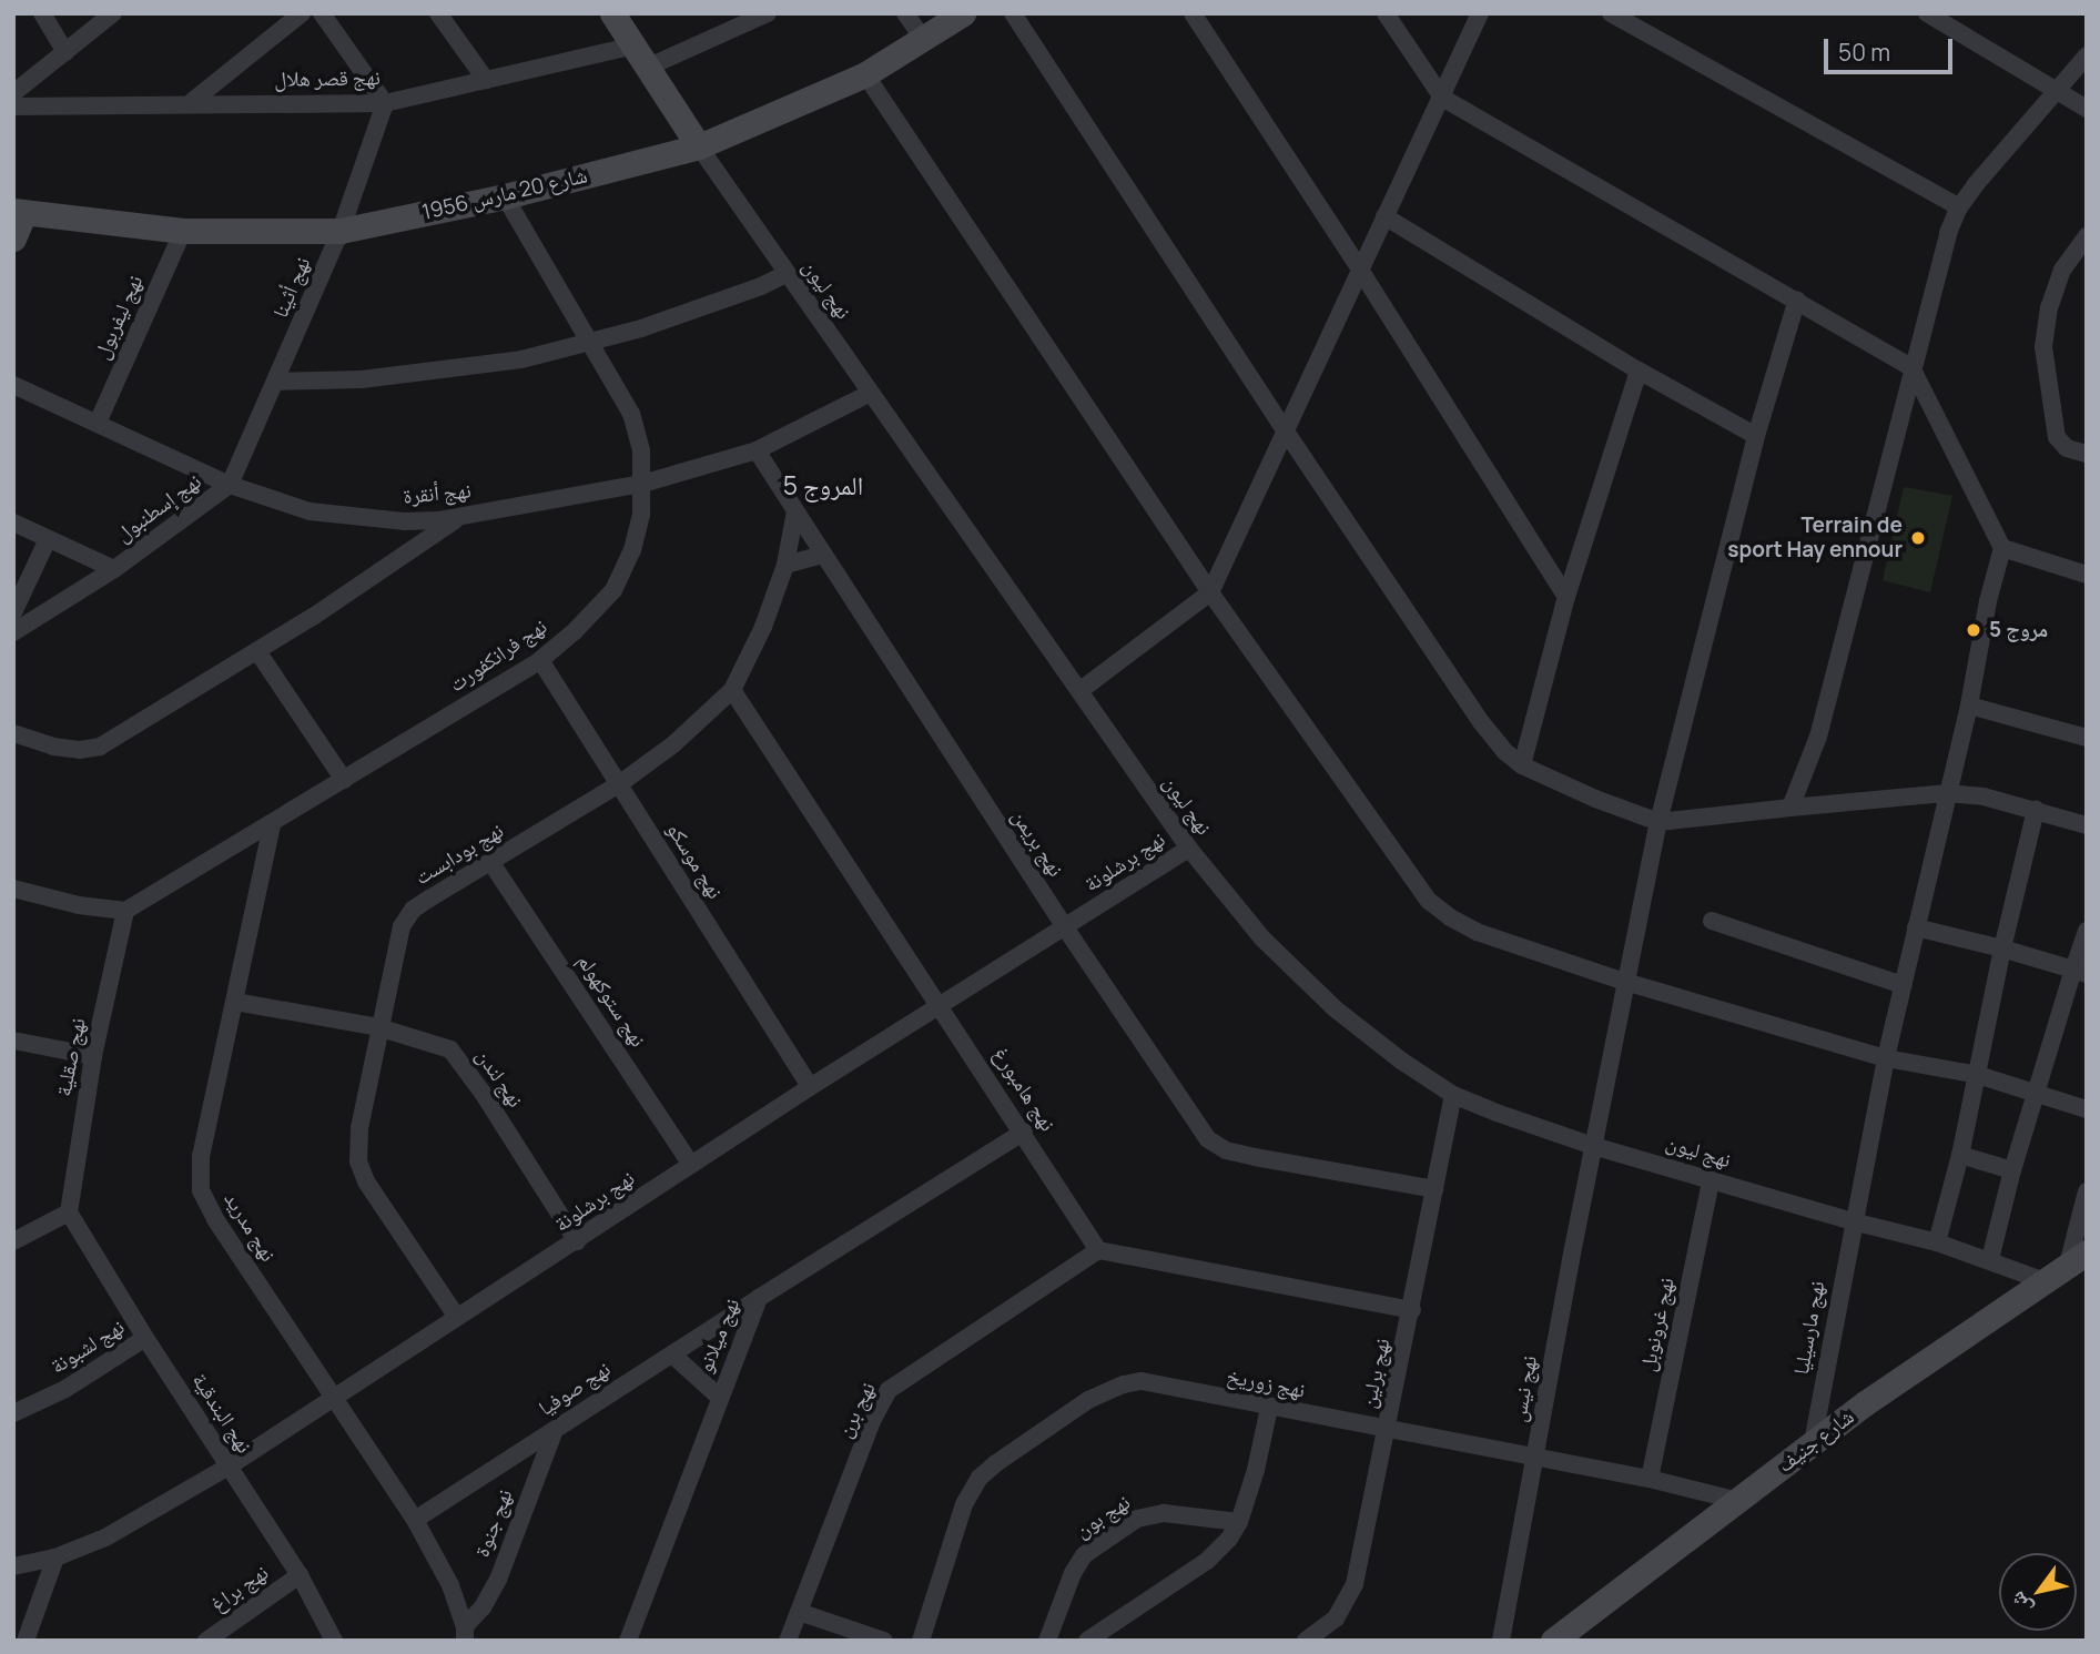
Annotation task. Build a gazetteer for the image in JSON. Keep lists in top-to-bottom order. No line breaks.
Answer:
{"streets":{"street":["نهج قصر هلال","شارع 20 مارس 1956","نهج أثينا","نهج ليون","نهج ليفربول","نهج أنقرة","نهج إسطنبول","نهج فرانكفورت","نهج بريمن","نهج بودابست","نهج موسكو","نهج برشلونة","نهج ستوكهولم","نهج صقلية","نهج لندن","نهج هامبورغ","نهج مدريد","نهج غرونوبل","نهج مارسيليا","نهج ميلانو","نهج لشبونة","نهج برلين","نهج زوريخ","نهج صوفيا","نهج نيس","نهج برن","نهج البندقية","شارع جنيف","نهج بون","نهج جنوة","نهج براغ"]},"crossings":[["نهج قصر هلال","نهج أثينا"],["شارع 20 مارس 1956","نهج أثينا"],["شارع 20 مارس 1956","نهج ليون"],["شارع 20 مارس 1956","نهج ليفربول"],["شارع 20 مارس 1956","نهج فرانكفورت"],["نهج أثينا","نهج أنقرة"],["نهج أثينا","نهج إسطنبول"],["نهج ليون","نهج أنقرة"],["نهج ليون","نهج برشلونة"],["نهج ليون","نهج غرونوبل"],["نهج ليون","نهج مارسيليا"],["نهج ليون","نهج برلين"],["نهج ليون","نهج نيس"],["نهج ليون","شارع جنيف"],["نهج ليفربول","نهج أنقرة"],["نهج أنقرة","نهج إسطنبول"],["نهج أنقرة","نهج فرانكفورت"],["نهج أنقرة","نهج بريمن"],["نهج فرانكفورت","نهج موسكو"],["نهج فرانكفورت","نهج صقلية"],["نهج فرانكفورت","نهج مدريد"],["نهج بريمن","نهج بودابست"],["نهج بريمن","نهج برشلونة"],["نهج بريمن","نهج برلين"],["نهج بودابست","نهج موسكو"],["نهج بودابست","نهج برشلونة"],["نهج بودابست","نهج ستوكهولم"],["نهج بودابست","نهج لندن"],["نهج بودابست","نهج هامبورغ"],["نهج موسكو","نهج برشلونة"],["نهج برشلونة","نهج ستوكهولم"],["نهج برشلونة","نهج لندن"],["نهج برشلونة","نهج هامبورغ"],["نهج برشلونة","نهج مدريد"],["نهج برشلونة","نهج البندقية"],["نهج صقلية","نهج البندقية"],["نهج لندن","نهج مدريد"],["نهج هامبورغ","نهج ميلانو"],["نهج هامبورغ","نهج برن"],["نهج مدريد","نهج صوفيا"],["نهج مدريد","نهج جنوة"],["نهج غرونوبل","نهج زوريخ"],["نهج مارسيليا","شارع جنيف"],["نهج ميلانو","نهج صوفيا"],["نهج لشبونة","نهج البندقية"],["نهج برلين","نهج زوريخ"],["نهج زوريخ","نهج نيس"],["نهج زوريخ","شارع جنيف"],["نهج صوفيا","نهج جنوة"],["نهج البندقية","نهج براغ"]],"districts":["المروج 5"],"places":["Terrain de sport Hay ennour","مروج 5"],"scale_bar":"50 m","north":"bottom left"}
